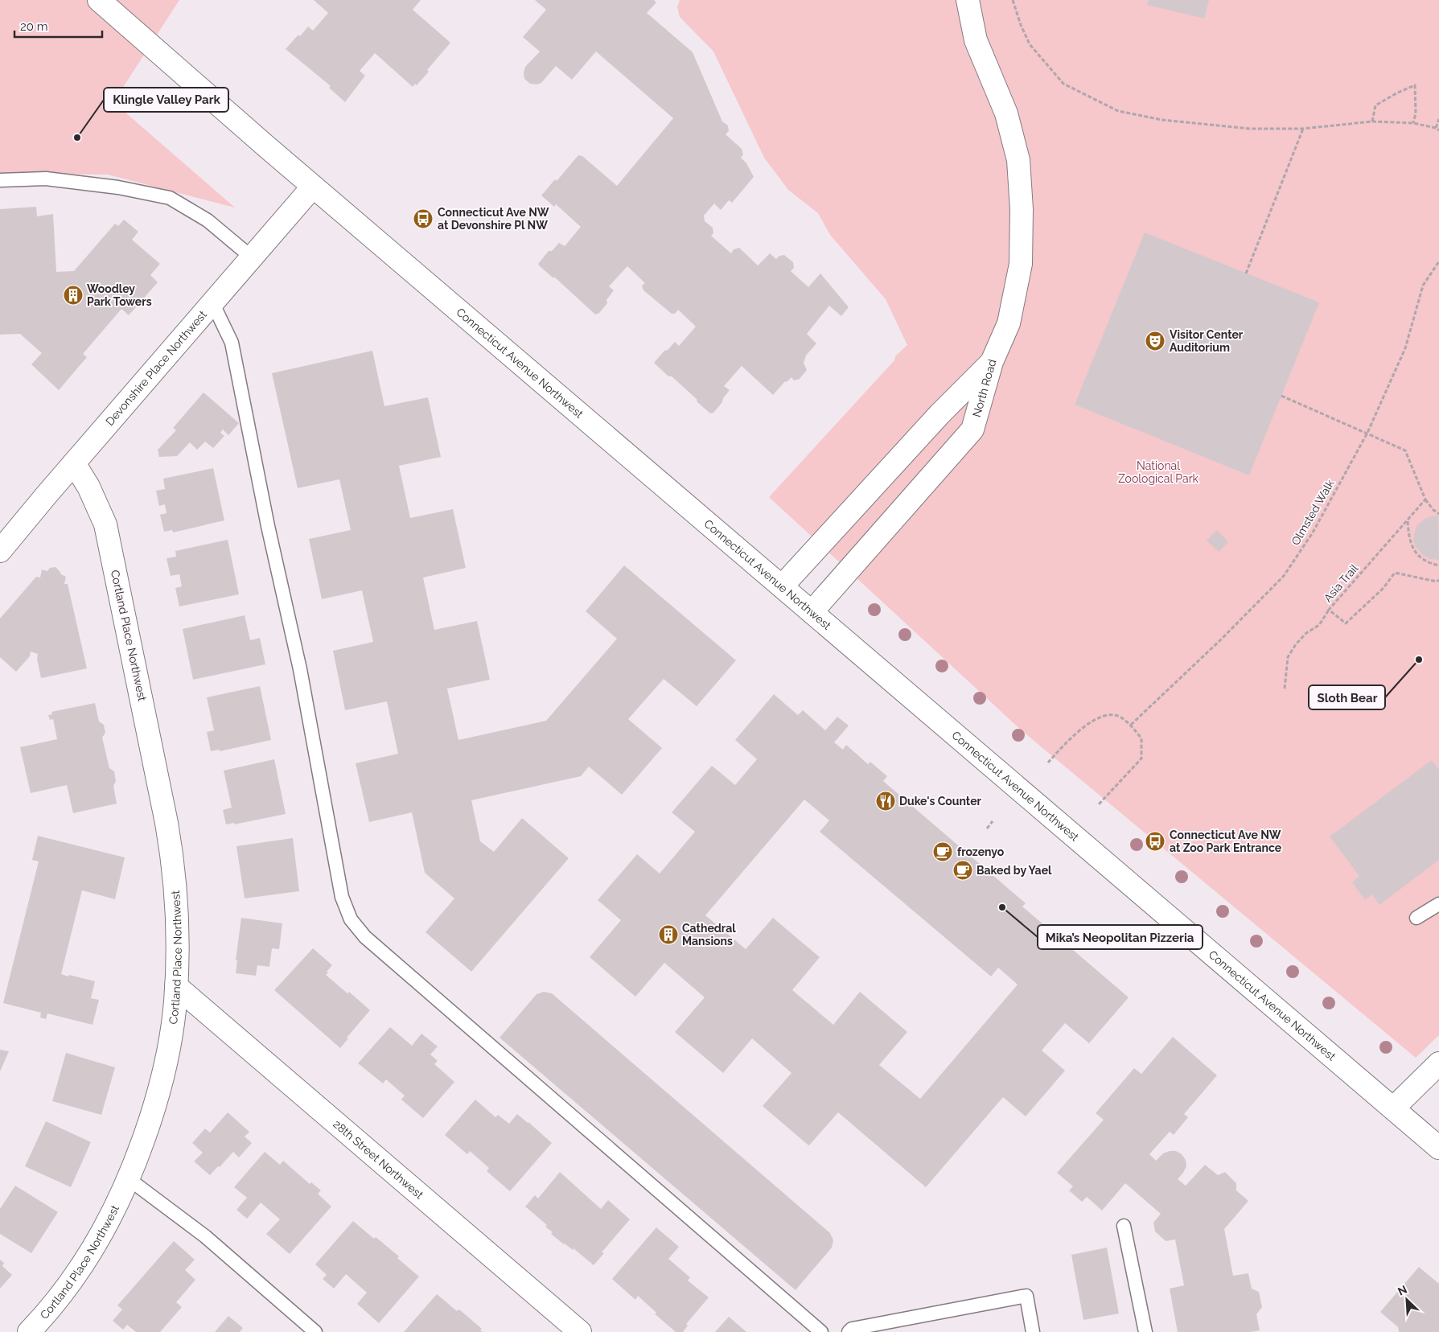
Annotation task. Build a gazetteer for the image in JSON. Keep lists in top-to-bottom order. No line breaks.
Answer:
{"streets":{"street":["Connecticut Avenue Northwest","Devonshire Place Northwest","North Road","Cortland Place Northwest","28th Street Northwest"],"path":["Olmsted Walk","Asia Trail"]},"crossings":[["Connecticut Avenue Northwest","Devonshire Place Northwest"],["Connecticut Avenue Northwest","North Road"],["Devonshire Place Northwest","Cortland Place Northwest"],["Cortland Place Northwest","28th Street Northwest"]],"parks":["National Zoological Park"],"places":{"other":["Klingle Valley Park","Sloth Bear","Mika’s Neopolitan Pizzeria"],"bus stop":["Connecticut Ave NW at Devonshire Pl NW","Connecticut Ave NW at Zoo Park Entrance"],"building":["Woodley Park Towers","Cathedral Mansions"],"theatre":["Visitor Center Auditorium"],"restaurant":["Duke's Counter"],"cafe":["frozenyo","Baked by Yael"]},"scale_bar":"20 m","north":"top left"}
